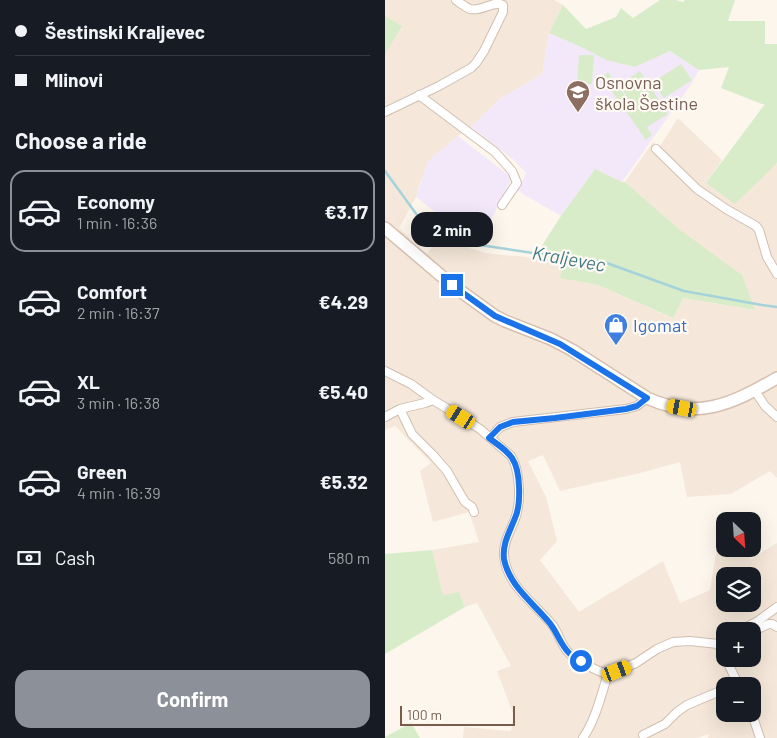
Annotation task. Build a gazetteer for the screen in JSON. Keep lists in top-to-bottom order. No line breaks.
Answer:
{"water":["Kraljevec"],"places":{"school or university":["Osnovna škola Šestine"],"shop":["Igomat"]},"scale_bar":"100 m","north":"bottom right","page":{"banner":["Šestinski Kraljevec","Mlinovi"],"heading":"Choose a ride","list":[{"name":"Economy","note":"1 min · 16:36","value":"€3.17"},{"name":"Comfort","note":"2 min · 16:37","value":"€4.29"},{"name":"XL","note":"3 min · 16:38","value":"€5.40"},{"name":"Green","note":"4 min · 16:39","value":"€5.32"}],"bubble":"2 min","map_buttons":["+","−"],"pay":["Cash","580 m"],"buttons":"Confirm","scale":"100 m"}}
